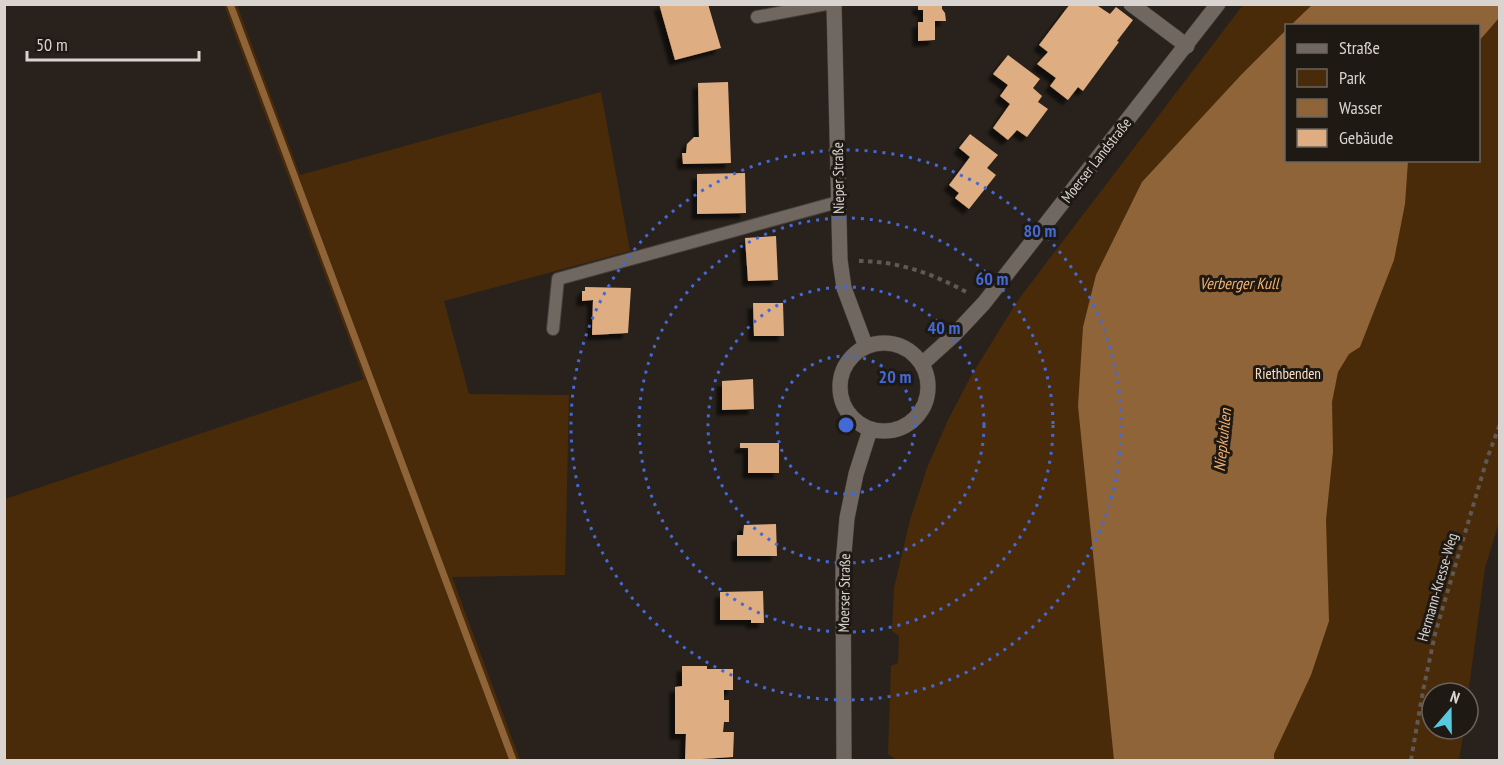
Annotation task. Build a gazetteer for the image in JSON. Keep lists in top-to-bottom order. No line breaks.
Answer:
{"streets":{"main road":["Moerser Landstraße","Nieper Straße","Moerser Straße"],"path":["Hermann-Kresse-Weg"]},"crossings":[["Moerser Landstraße","Nieper Straße"],["Moerser Landstraße","Moerser Straße"],["Nieper Straße","Moerser Straße"]],"water":["Verberger Kull","Niepkuhlen"],"parks":["Riethbenden"],"legend":["Straße","Park","Wasser","Gebäude"],"scale_bar":"50 m","north":"top","rings":["80 m","60 m","40 m","20 m"]}
